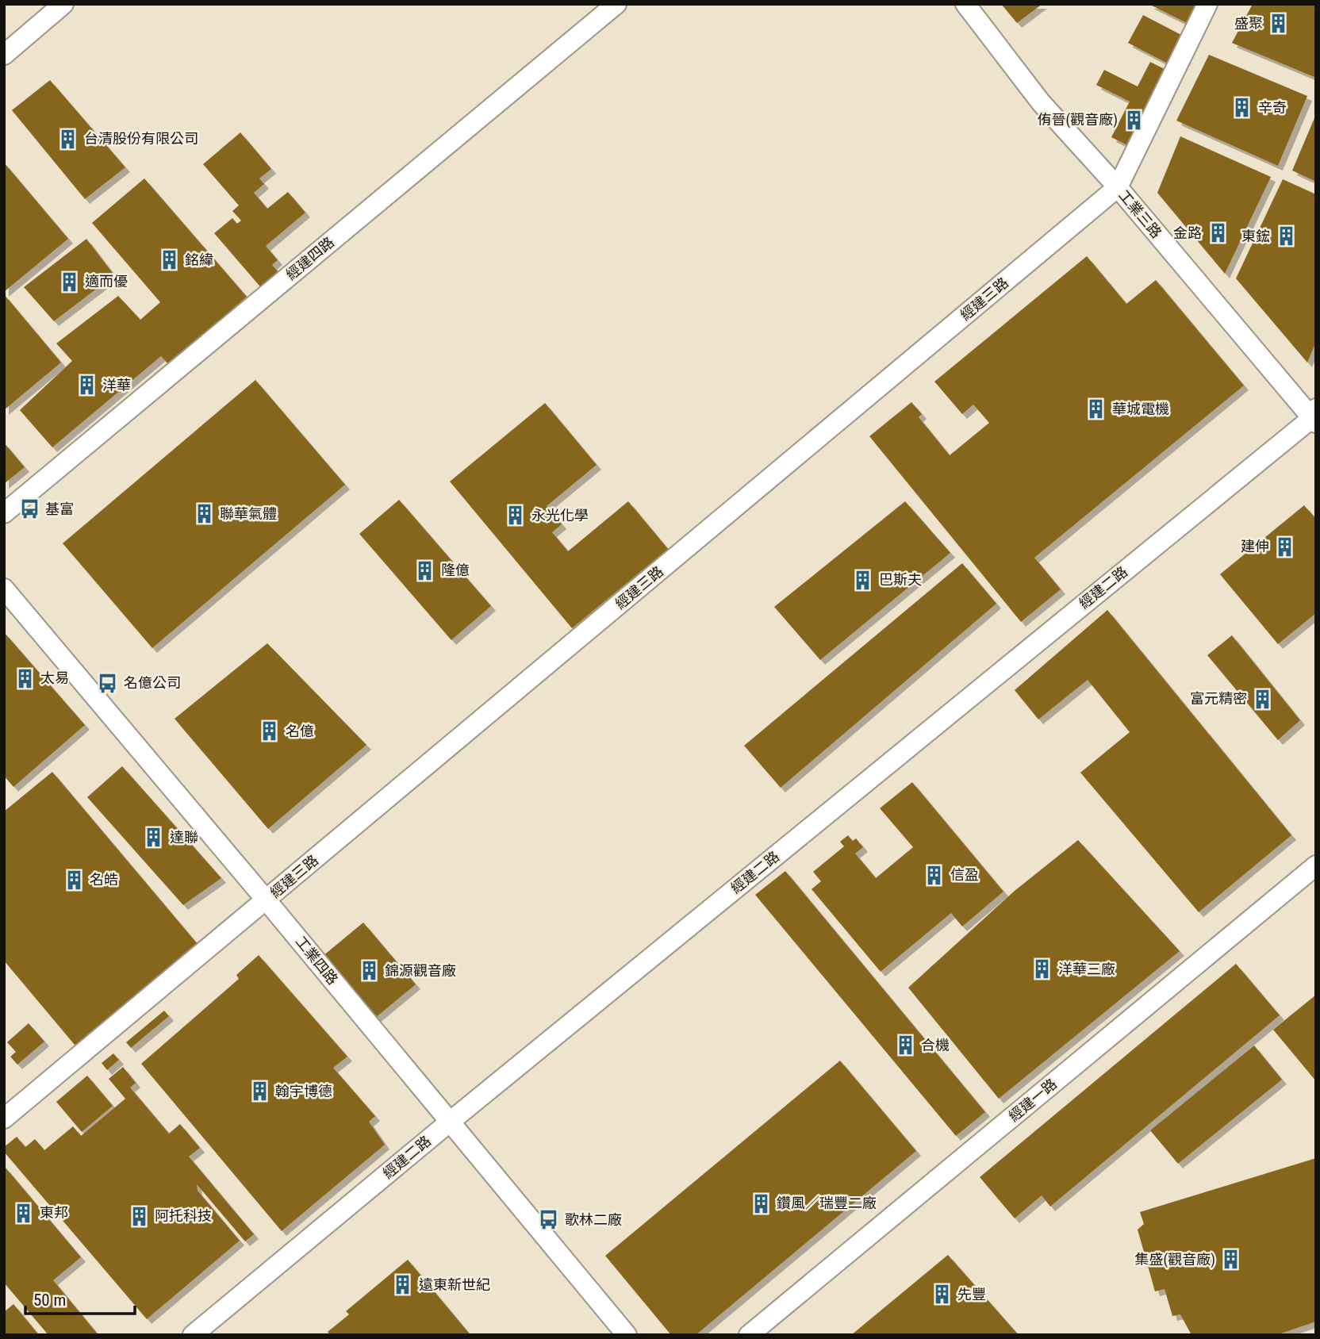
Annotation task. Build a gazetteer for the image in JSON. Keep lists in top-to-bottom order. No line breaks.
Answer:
{"streets":{"street":["工業三路","經建四路","經建三路","經建二路","工業四路","經建一路"]},"crossings":[["工業三路","經建三路"],["工業三路","經建二路"],["經建三路","工業四路"],["經建二路","工業四路"]],"places":{"building":["盛聚","辛奇","侑晉(觀音廠)","台清股份有限公司","金路","東鋐","銘緯","適而優","洋華","華城電機","聯華氣體","永光化學","建伸","隆億","巴斯夫","太易","富元精密","名億","達聯","信盈","名皓","洋華三廠","錦源觀音廠","合機","翰宇博德","鑽風／瑞豐二廠","東邦","阿托科技","集盛(觀音廠)","遠東新世紀","先豐"],"bus stop":["基富","名億公司","歌林二廠"]},"scale_bar":"50 m"}
